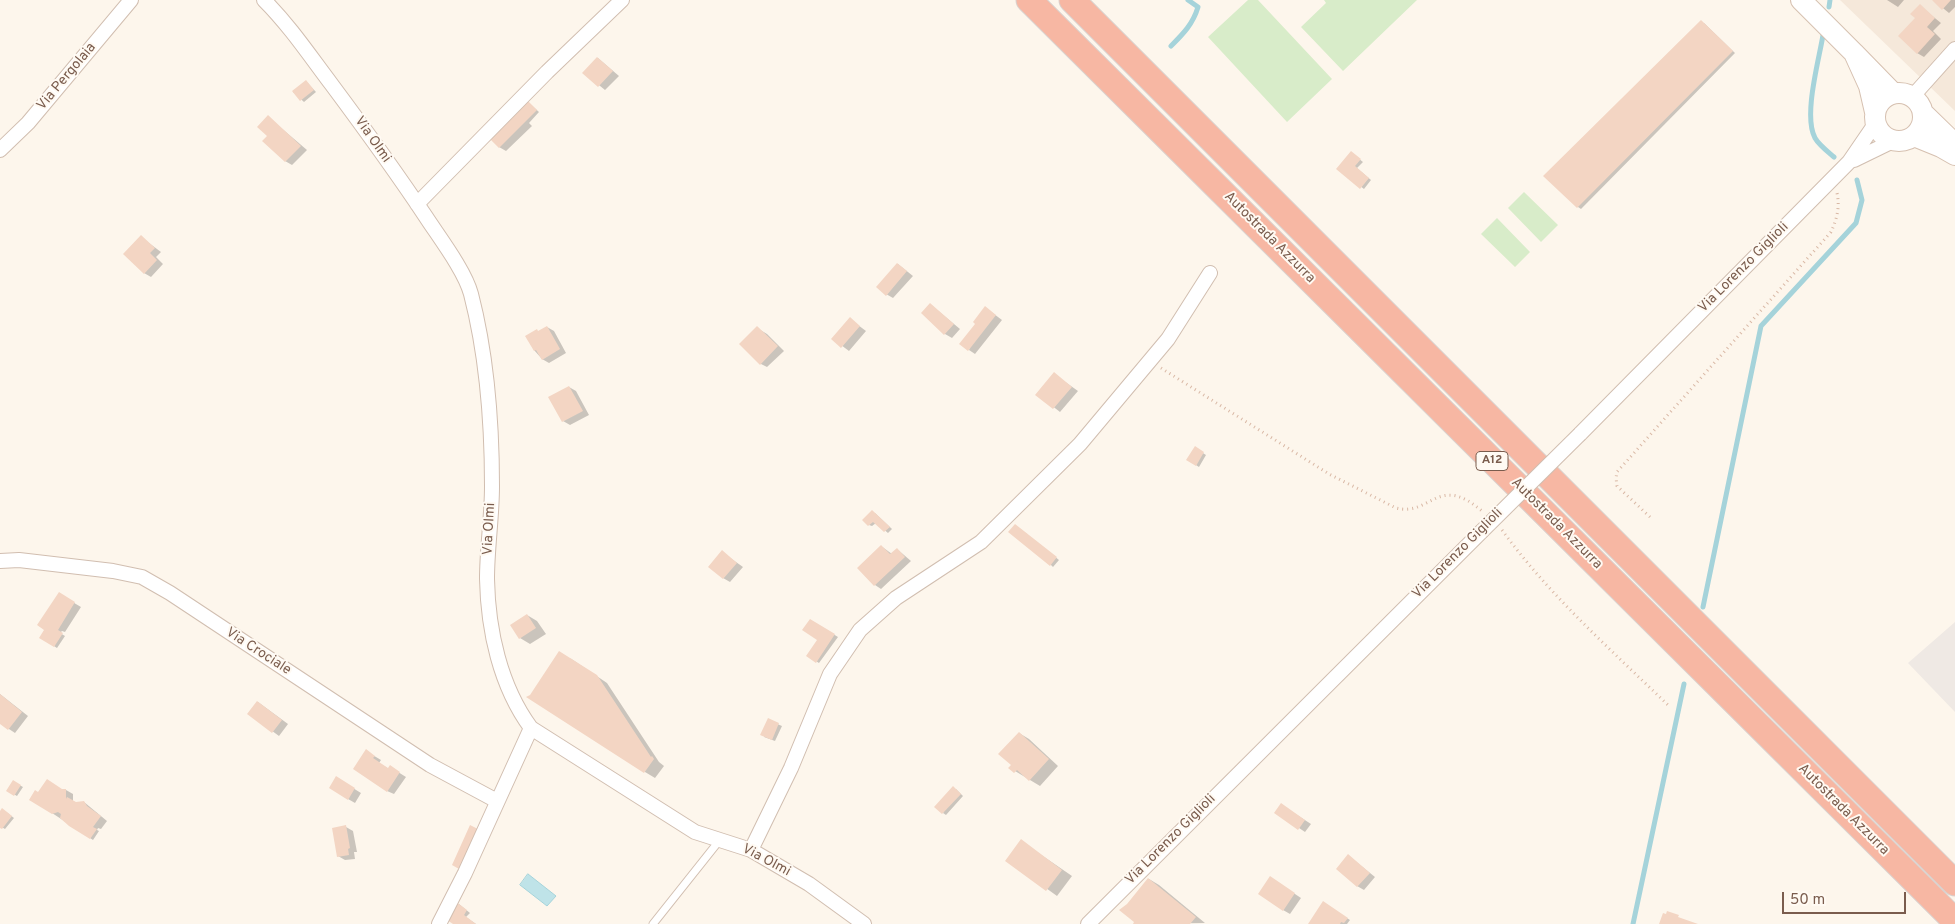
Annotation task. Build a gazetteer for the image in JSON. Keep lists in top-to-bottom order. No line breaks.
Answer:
{"streets":{"highway":["Autostrada Azzurra","A12"],"street":["Via Pergolaia","Via Olmi","Via Lorenzo Giglioli","Via Crociale"]},"scale_bar":"50 m"}
